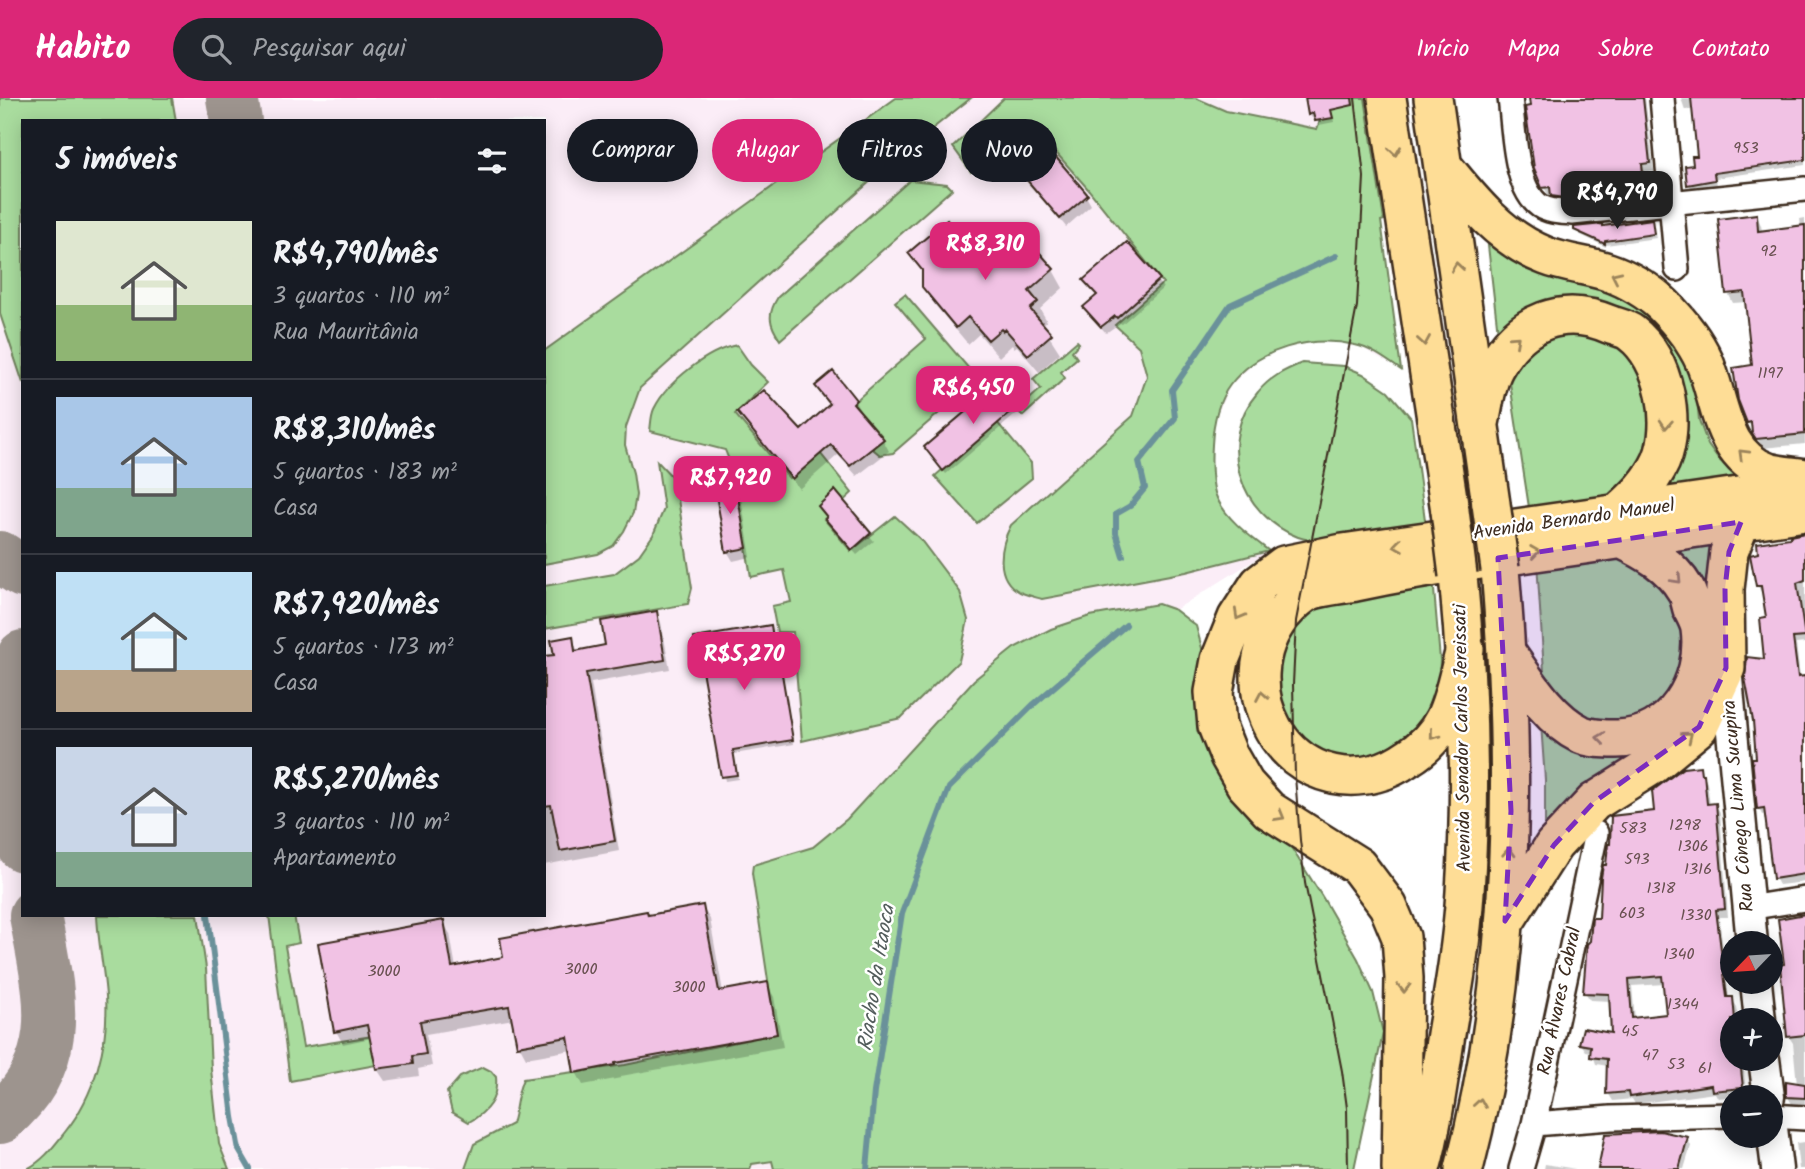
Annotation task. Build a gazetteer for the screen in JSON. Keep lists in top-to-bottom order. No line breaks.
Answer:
{"streets":{"main road":["Avenida Bernardo Manuel","Avenida Senador Carlos Jereissati"],"street":["Rua Cônego Lima Sucupira","Rua Álvares Cabral"]},"crossings":[["Avenida Bernardo Manuel","Avenida Senador Carlos Jereissati"]],"water":["Riacho da Itaoca"],"house_numbers":["953","92","1197","1298","583","1306","593","1316","1318","603","1330","1340","3000","3000","3000","1344","45","47","53","61"],"north":"bottom left","page":{"header":"Habito","search":"Pesquisar aqui","nav":["Início","Mapa","Sobre","Contato"],"chip":["Comprar","Alugar","Filtros","Novo"],"heading":"5 imóveis","price":["R$4,790","R$8,310","R$6,450","R$7,920","R$5,270"],"list":[{"name":"R$4,790/mês","note":"3 quartos · 110 m² · Rua Mauritânia"},{"name":"R$8,310/mês","note":"5 quartos · 183 m² · Casa"},{"name":"R$7,920/mês","note":"5 quartos · 173 m² · Casa"},{"name":"R$5,270/mês","note":"3 quartos · 110 m² · Apartamento"}],"map_buttons":["+","−"]}}
